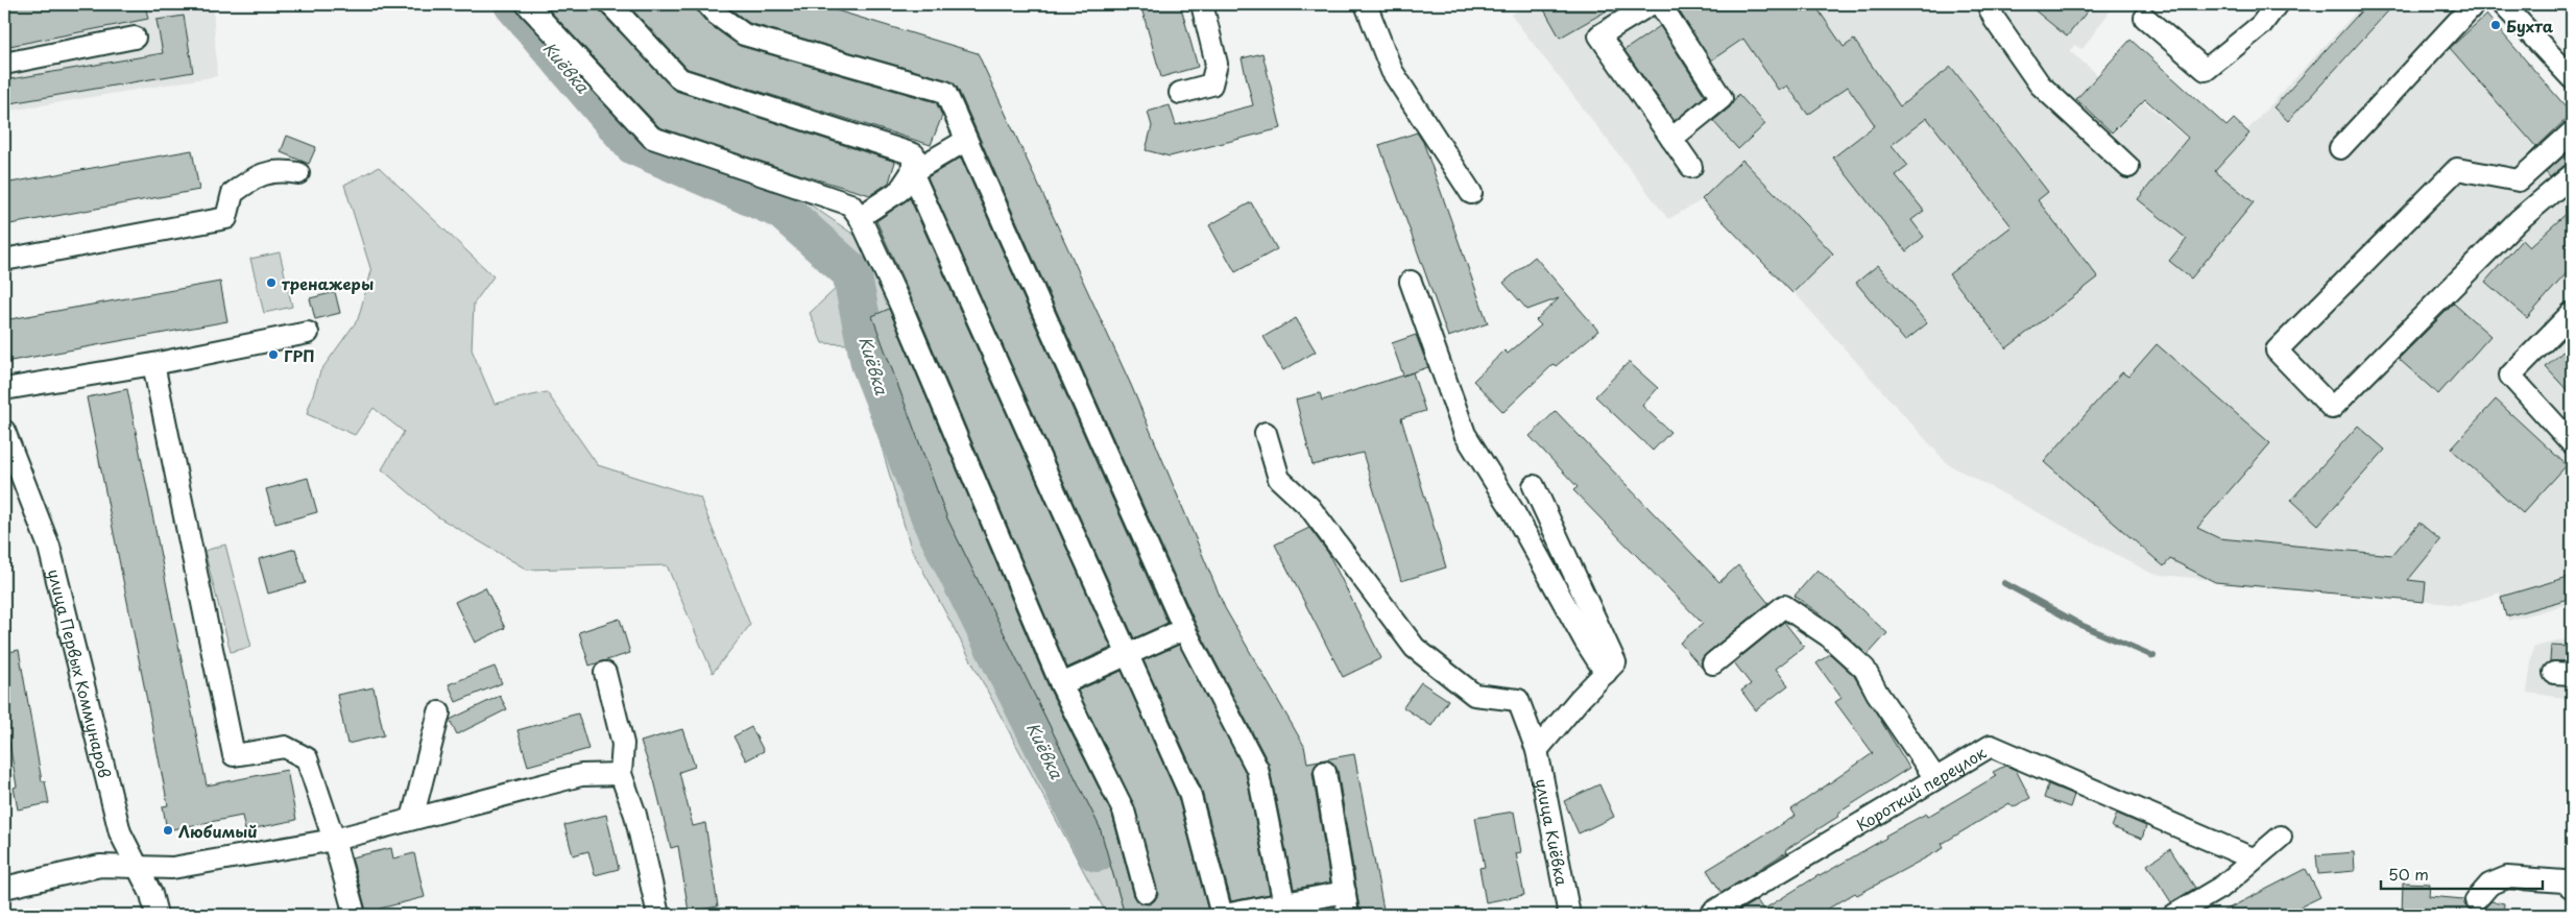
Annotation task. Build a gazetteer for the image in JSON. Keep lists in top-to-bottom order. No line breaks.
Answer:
{"streets":{"street":["улица Первых Коммунаров","Короткий переулок","улица Киёвка"]},"water":["Киёвка"],"places":["Бухта","тренажеры","ГРП","Любимый"],"scale_bar":"50 m"}
